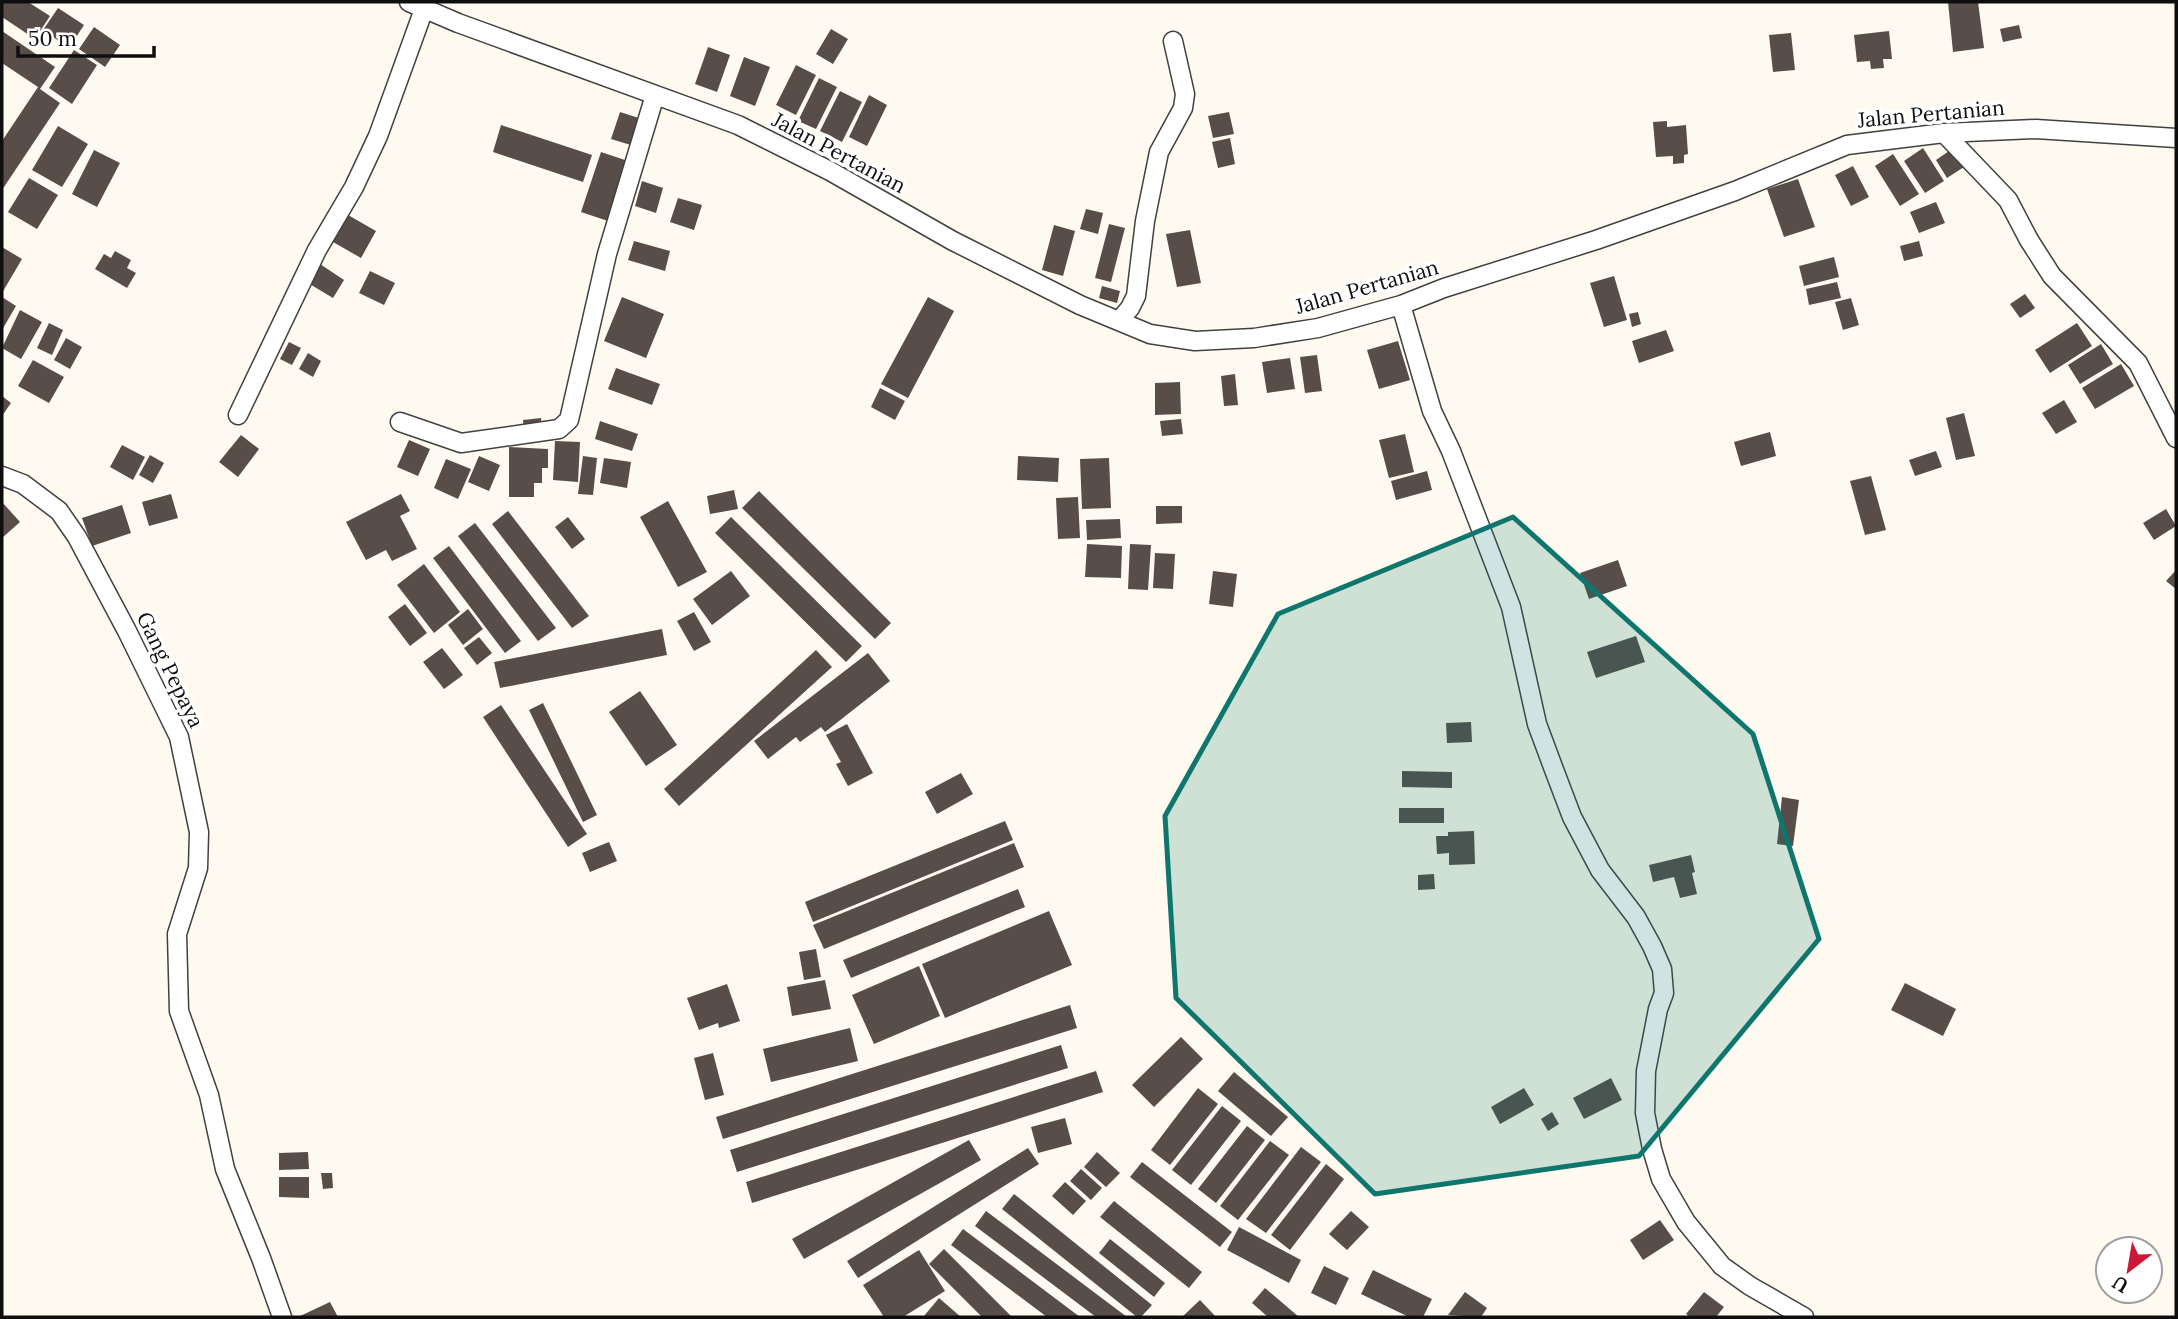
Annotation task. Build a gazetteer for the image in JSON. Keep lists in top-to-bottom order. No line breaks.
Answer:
{"streets":{"street":["Jalan Pertanian","Gang Pepaya"]},"scale_bar":"50 m","north":"bottom left"}
